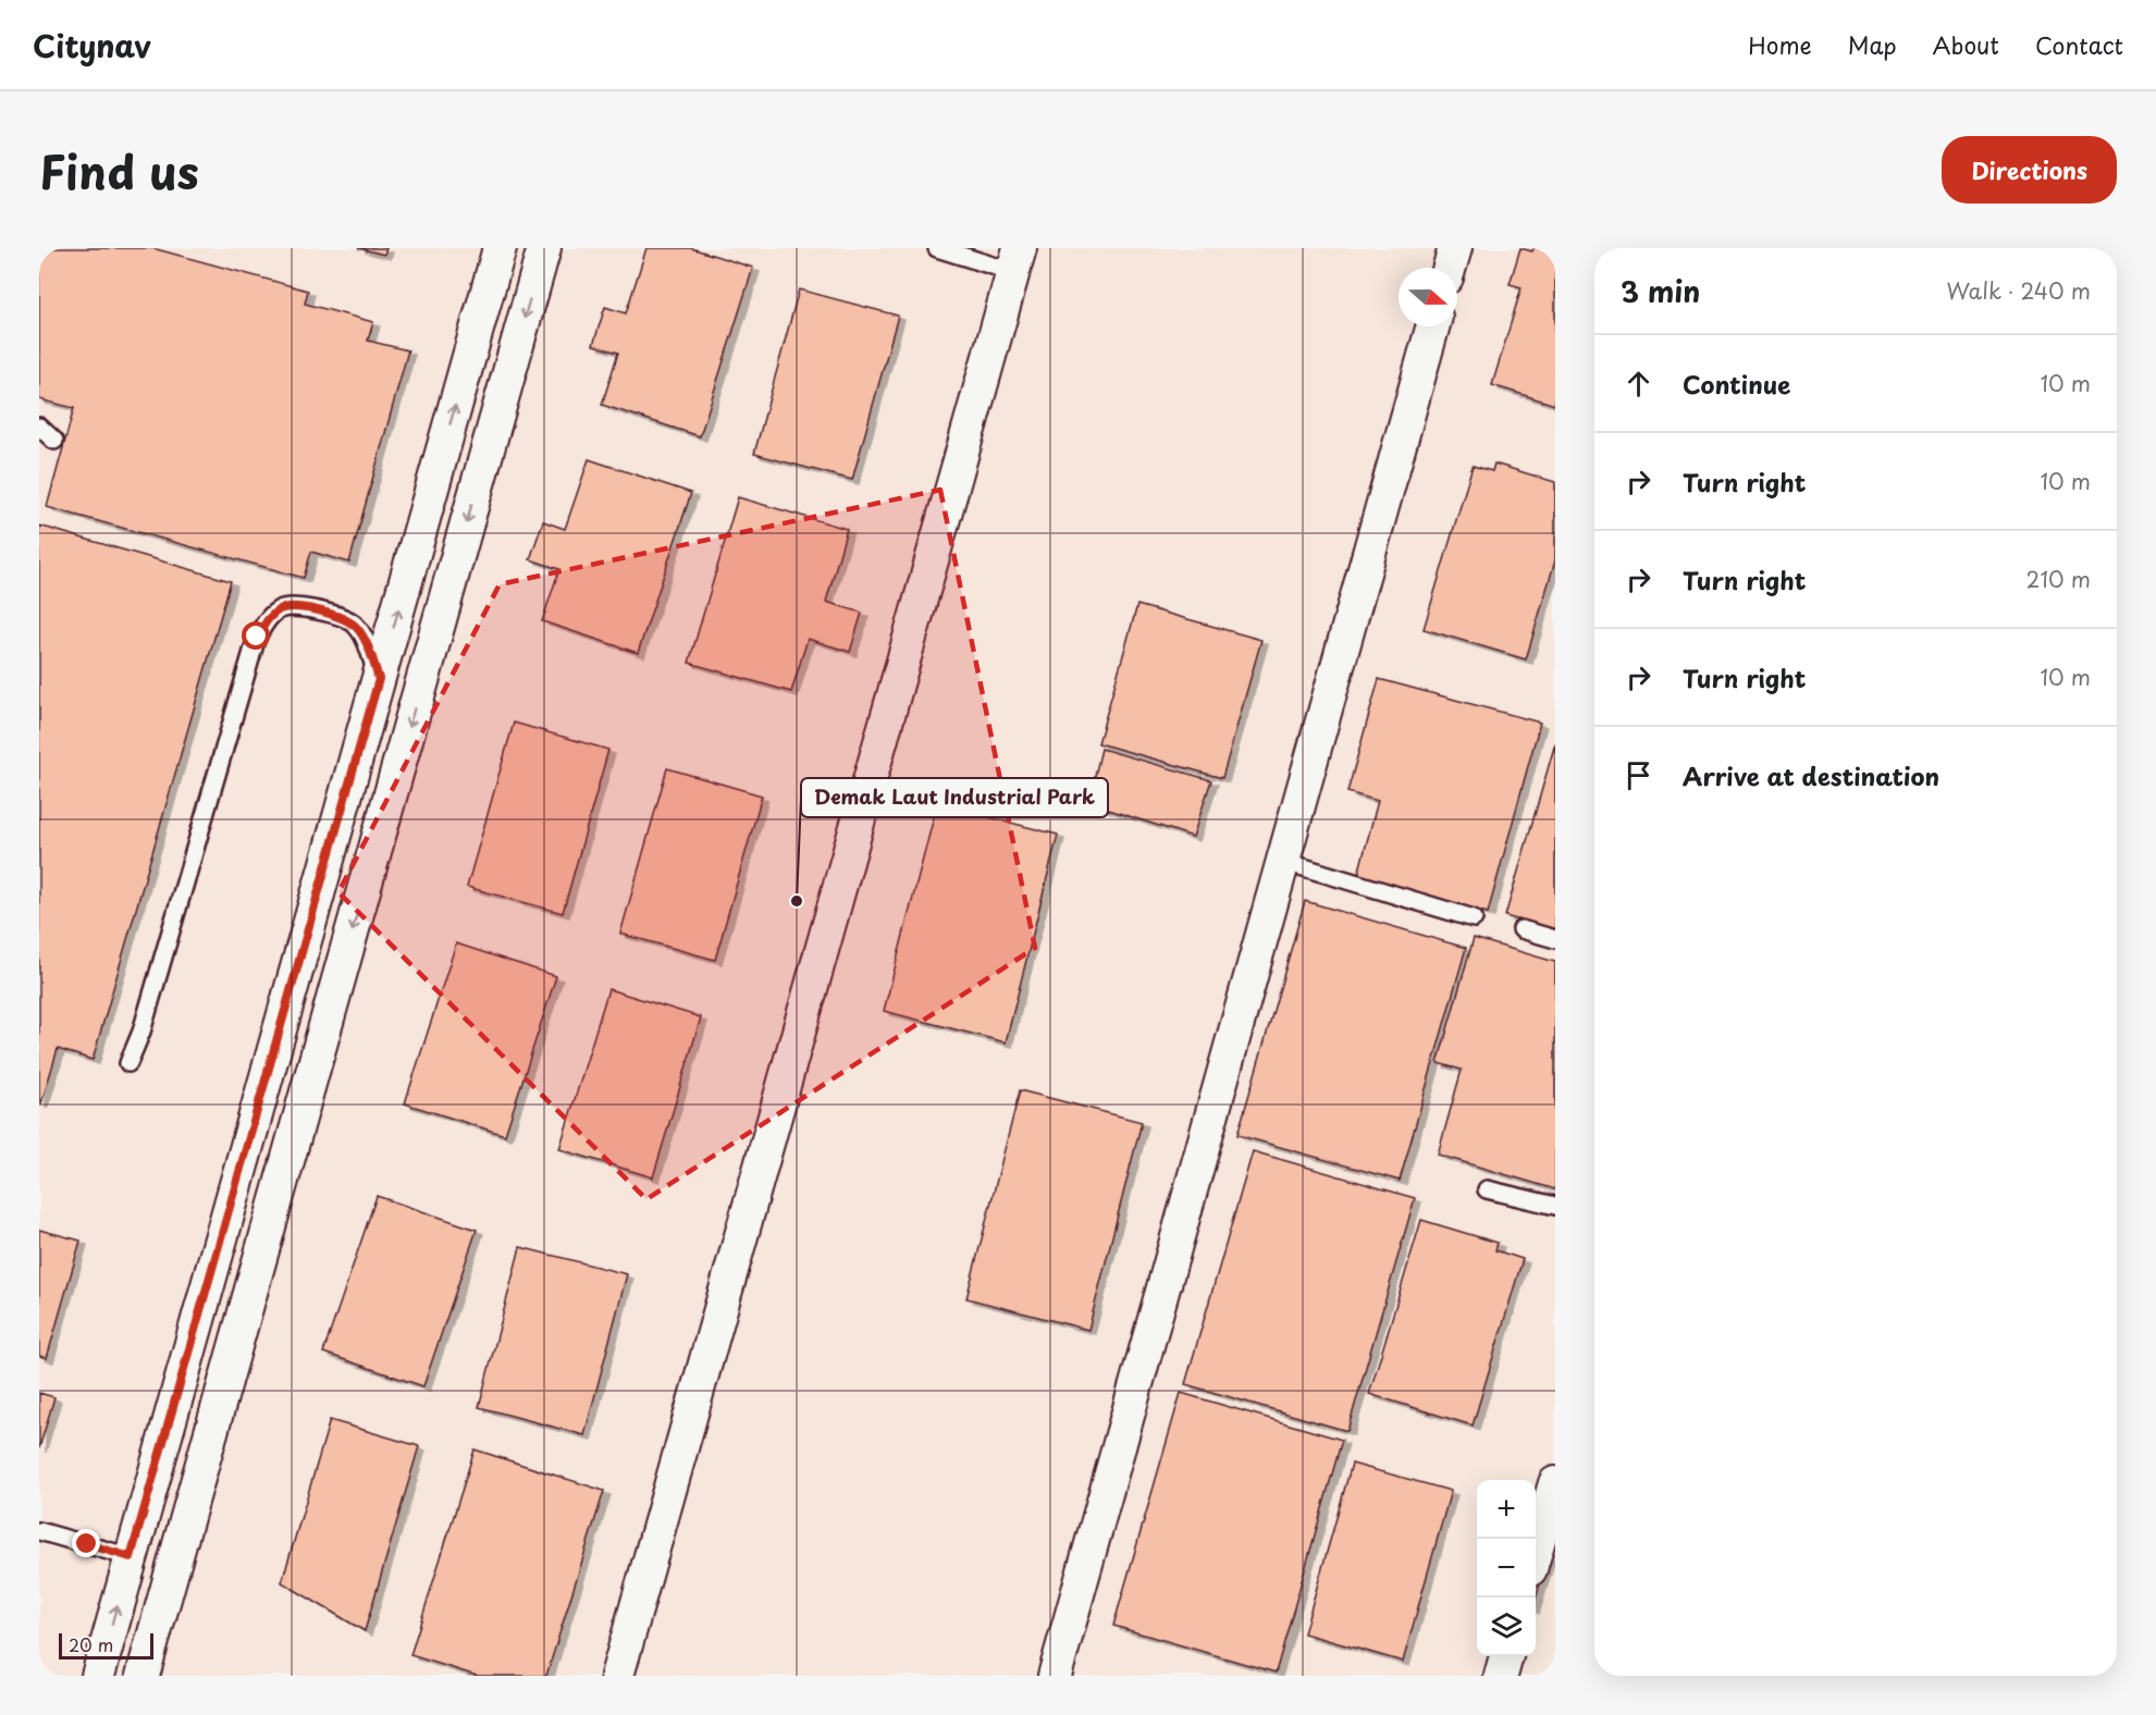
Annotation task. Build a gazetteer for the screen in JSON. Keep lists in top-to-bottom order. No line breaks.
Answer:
{"places":["Demak Laut Industrial Park"],"scale_bar":"20 m","north":"right","page":{"header":"Citynav","nav":["Home","Map","About","Contact"],"title":"Find us","buttons":"Directions","heading":["3 min","Walk · 240 m"],"list":[["Continue","10 m"],["Turn right","10 m"],["Turn right","210 m"],["Turn right","10 m"],"Arrive at destination"],"map_buttons":["+","−"],"scale":"20 m"}}
